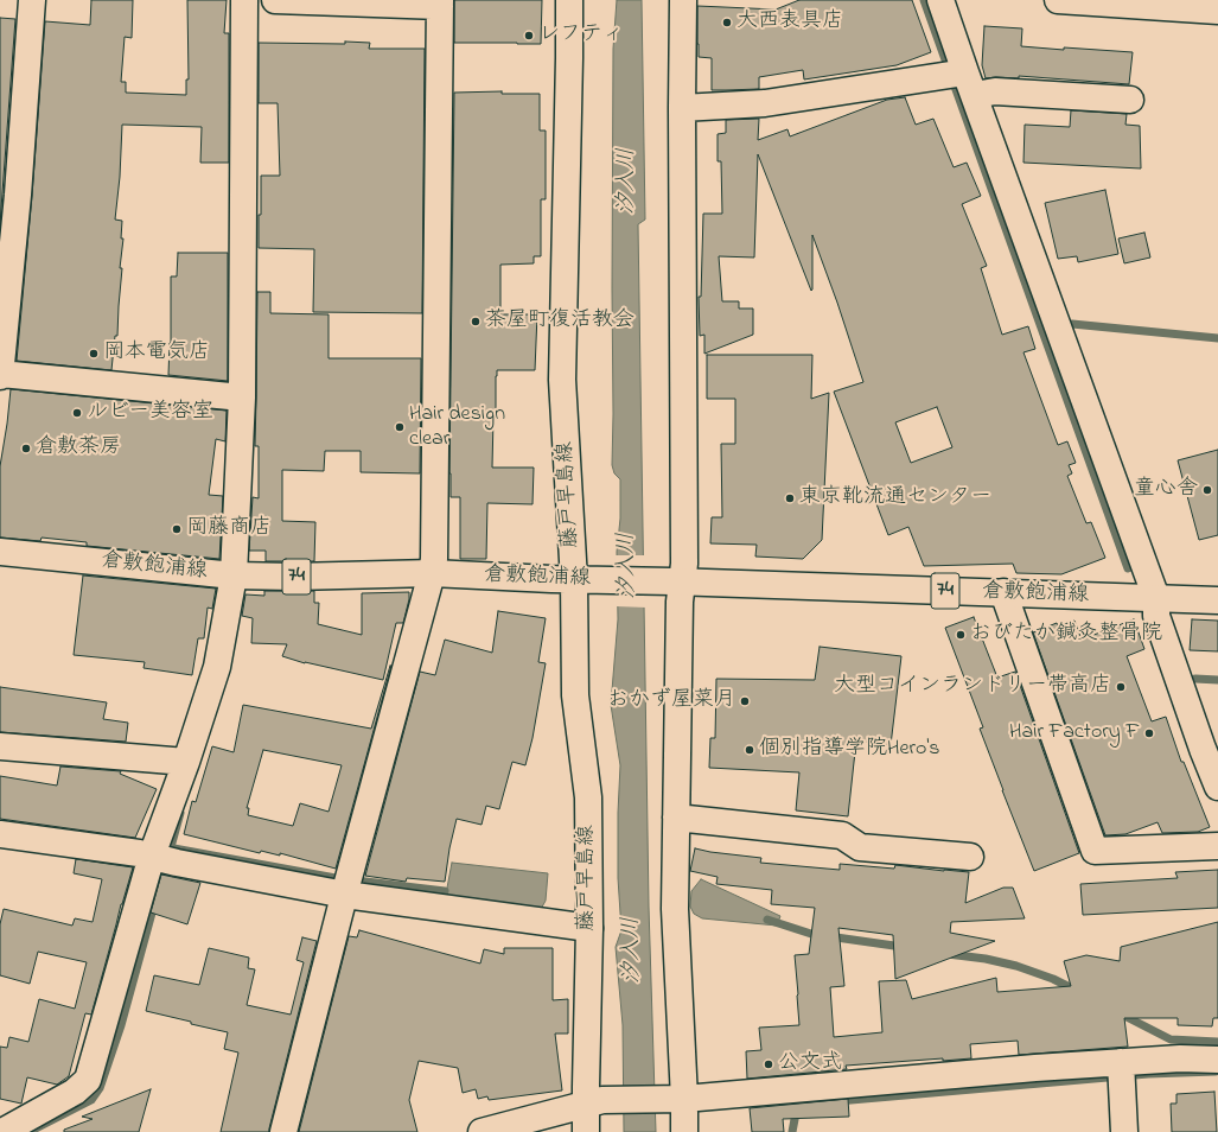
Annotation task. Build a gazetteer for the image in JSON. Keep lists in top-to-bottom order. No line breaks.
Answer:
{"streets":{"street":["藤戸早島線","倉敷飽浦線","74"]},"crossings":[["藤戸早島線","倉敷飽浦線"]],"water":["汐入川"],"places":["大西表具店","レフティ","茶屋町復活教会","岡本電気店","ルビー美容室","Hair design clear","倉敷茶房","童心舎","東京靴流通センター","岡藤商店","おびたか鍼灸整骨院","大型コインランドリー帯高店","おかず屋菜月","Hair Factory F","個別指導学院Hero's","公文式"]}
